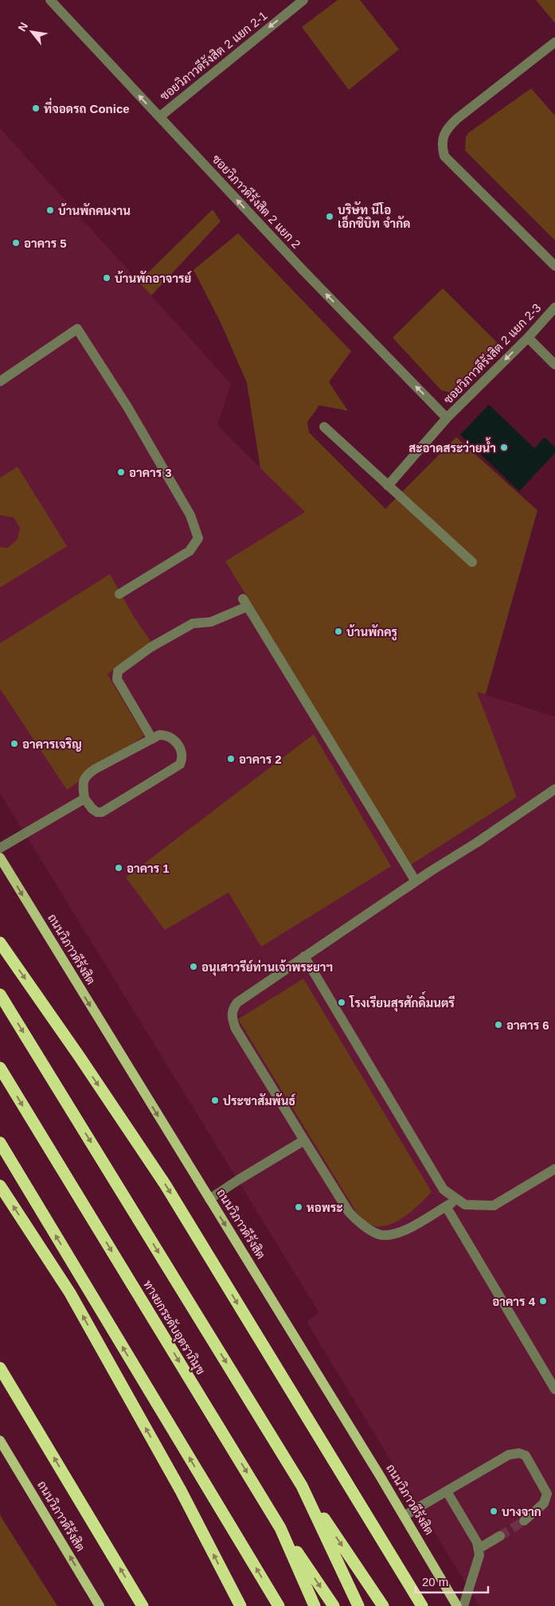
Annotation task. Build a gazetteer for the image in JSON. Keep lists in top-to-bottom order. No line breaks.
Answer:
{"streets":{"highway":["ถนนวิภาวดีรังสิต","ทางยกระดับอุตราภิมุข"],"street":["ซอยวิภาวดีรังสิต 2 แยก 2-1","ซอยวิภาวดีรังสิต 2 แยก 2","ซอยวิภาวดีรังสิต 2 แยก 2-3"]},"crossings":[["ซอยวิภาวดีรังสิต 2 แยก 2-1","ซอยวิภาวดีรังสิต 2 แยก 2"],["ซอยวิภาวดีรังสิต 2 แยก 2","ซอยวิภาวดีรังสิต 2 แยก 2-3"]],"one_way":["ซอยวิภาวดีรังสิต 2 แยก 2-1","ซอยวิภาวดีรังสิต 2 แยก 2","ซอยวิภาวดีรังสิต 2 แยก 2-3"],"places":["ที่จอดรถ Conice","บ้านพักคนงาน","บริษัท นีโอ เอ็กซิบิท จำกัด","อาคาร 5","บ้านพักอาจารย์","สะอาดสระว่ายน้ำ","อาคาร 3","บ้านพักครู","อาคารเจริญ","อาคาร 2","อาคาร 1","อนุเสาวรีย์ท่านเจ้าพระยาฯ","โรงเรียนสุรศักดิ์มนตรี","อาคาร 6","ประชาสัมพันธ์","หอพระ","อาคาร 4","บางจาก"],"scale_bar":"20 m","north":"top left"}
